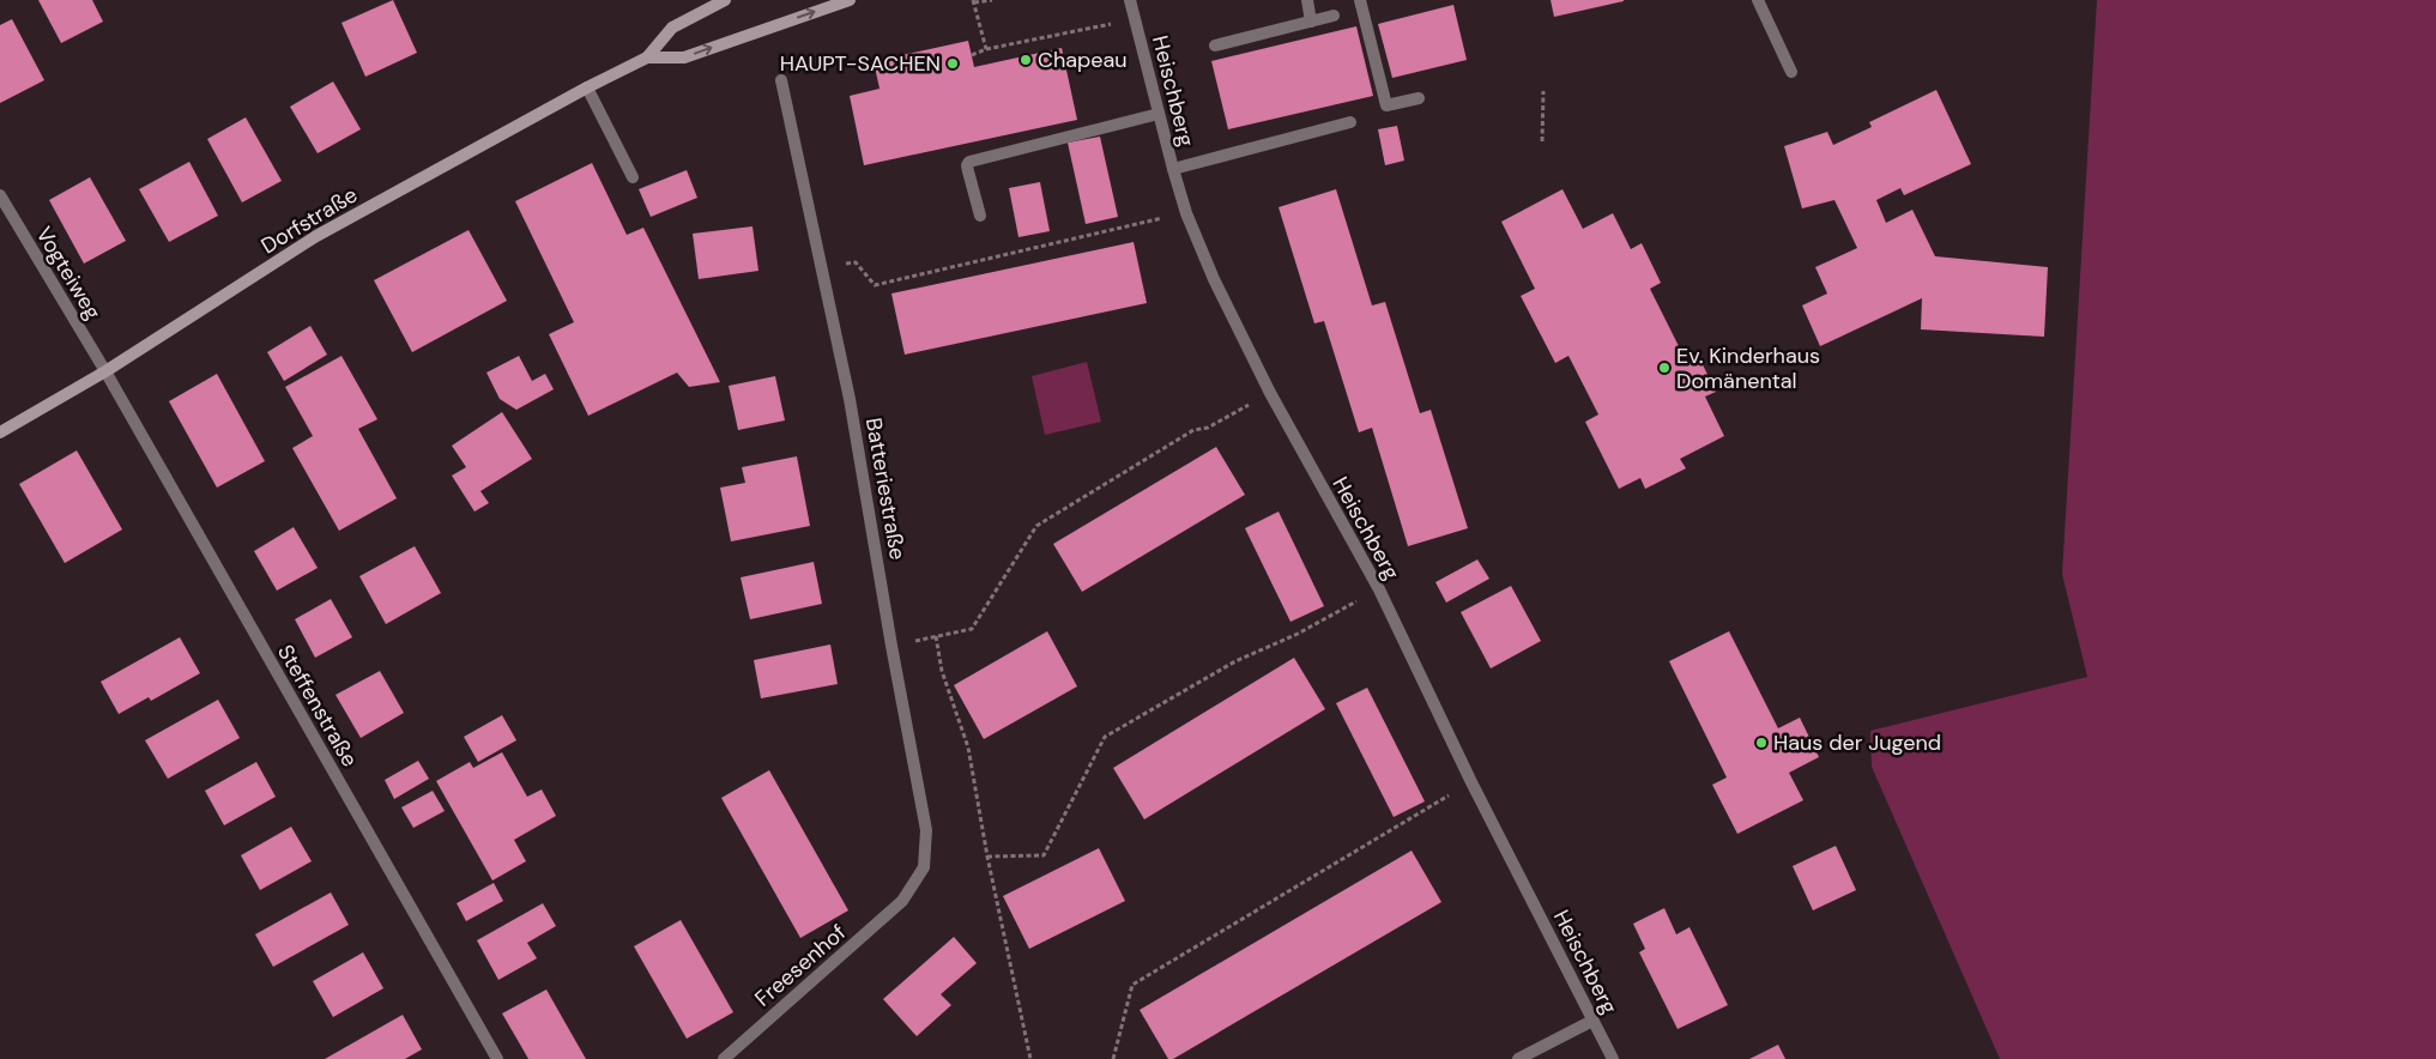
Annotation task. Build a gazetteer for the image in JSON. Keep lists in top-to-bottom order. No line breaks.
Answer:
{"streets":{"main road":["Dorfstraße"],"street":["Heischberg","Vogteiweg","Batteriestraße","Steffenstraße","Freesenhof"]},"crossings":[["Dorfstraße","Vogteiweg"],["Dorfstraße","Steffenstraße"],["Vogteiweg","Steffenstraße"],["Batteriestraße","Freesenhof"]],"places":["Chapeau","HAUPT-SACHEN","Ev. Kinderhaus Domänental","Haus der Jugend"]}
